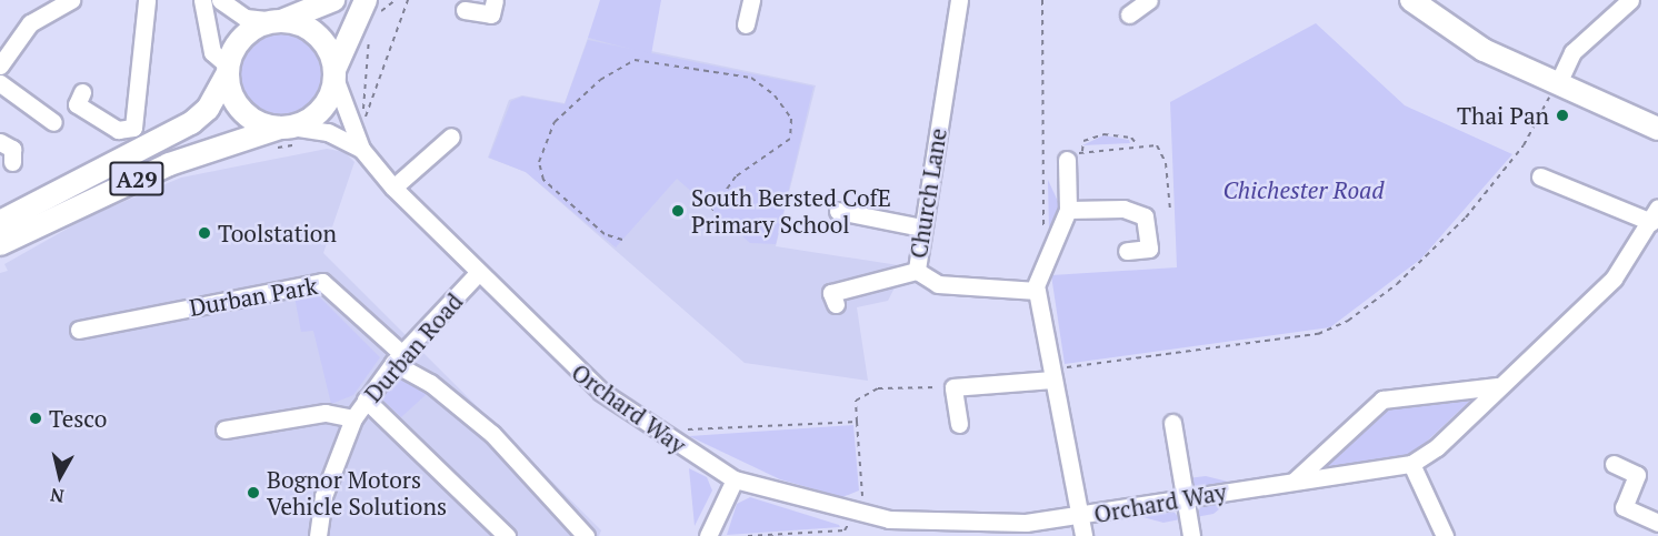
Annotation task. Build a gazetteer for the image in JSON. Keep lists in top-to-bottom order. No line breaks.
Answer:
{"streets":{"main road":["A29"],"street":["Church Lane","Durban Park","Durban Road","Orchard Way"]},"crossings":[["Durban Park","Durban Road"],["Durban Road","Orchard Way"]],"parks":["Chichester Road"],"places":["Thai Pan","South Bersted CofE Primary School","Toolstation","Tesco","Bognor Motors Vehicle Solutions"],"north":"bottom"}
